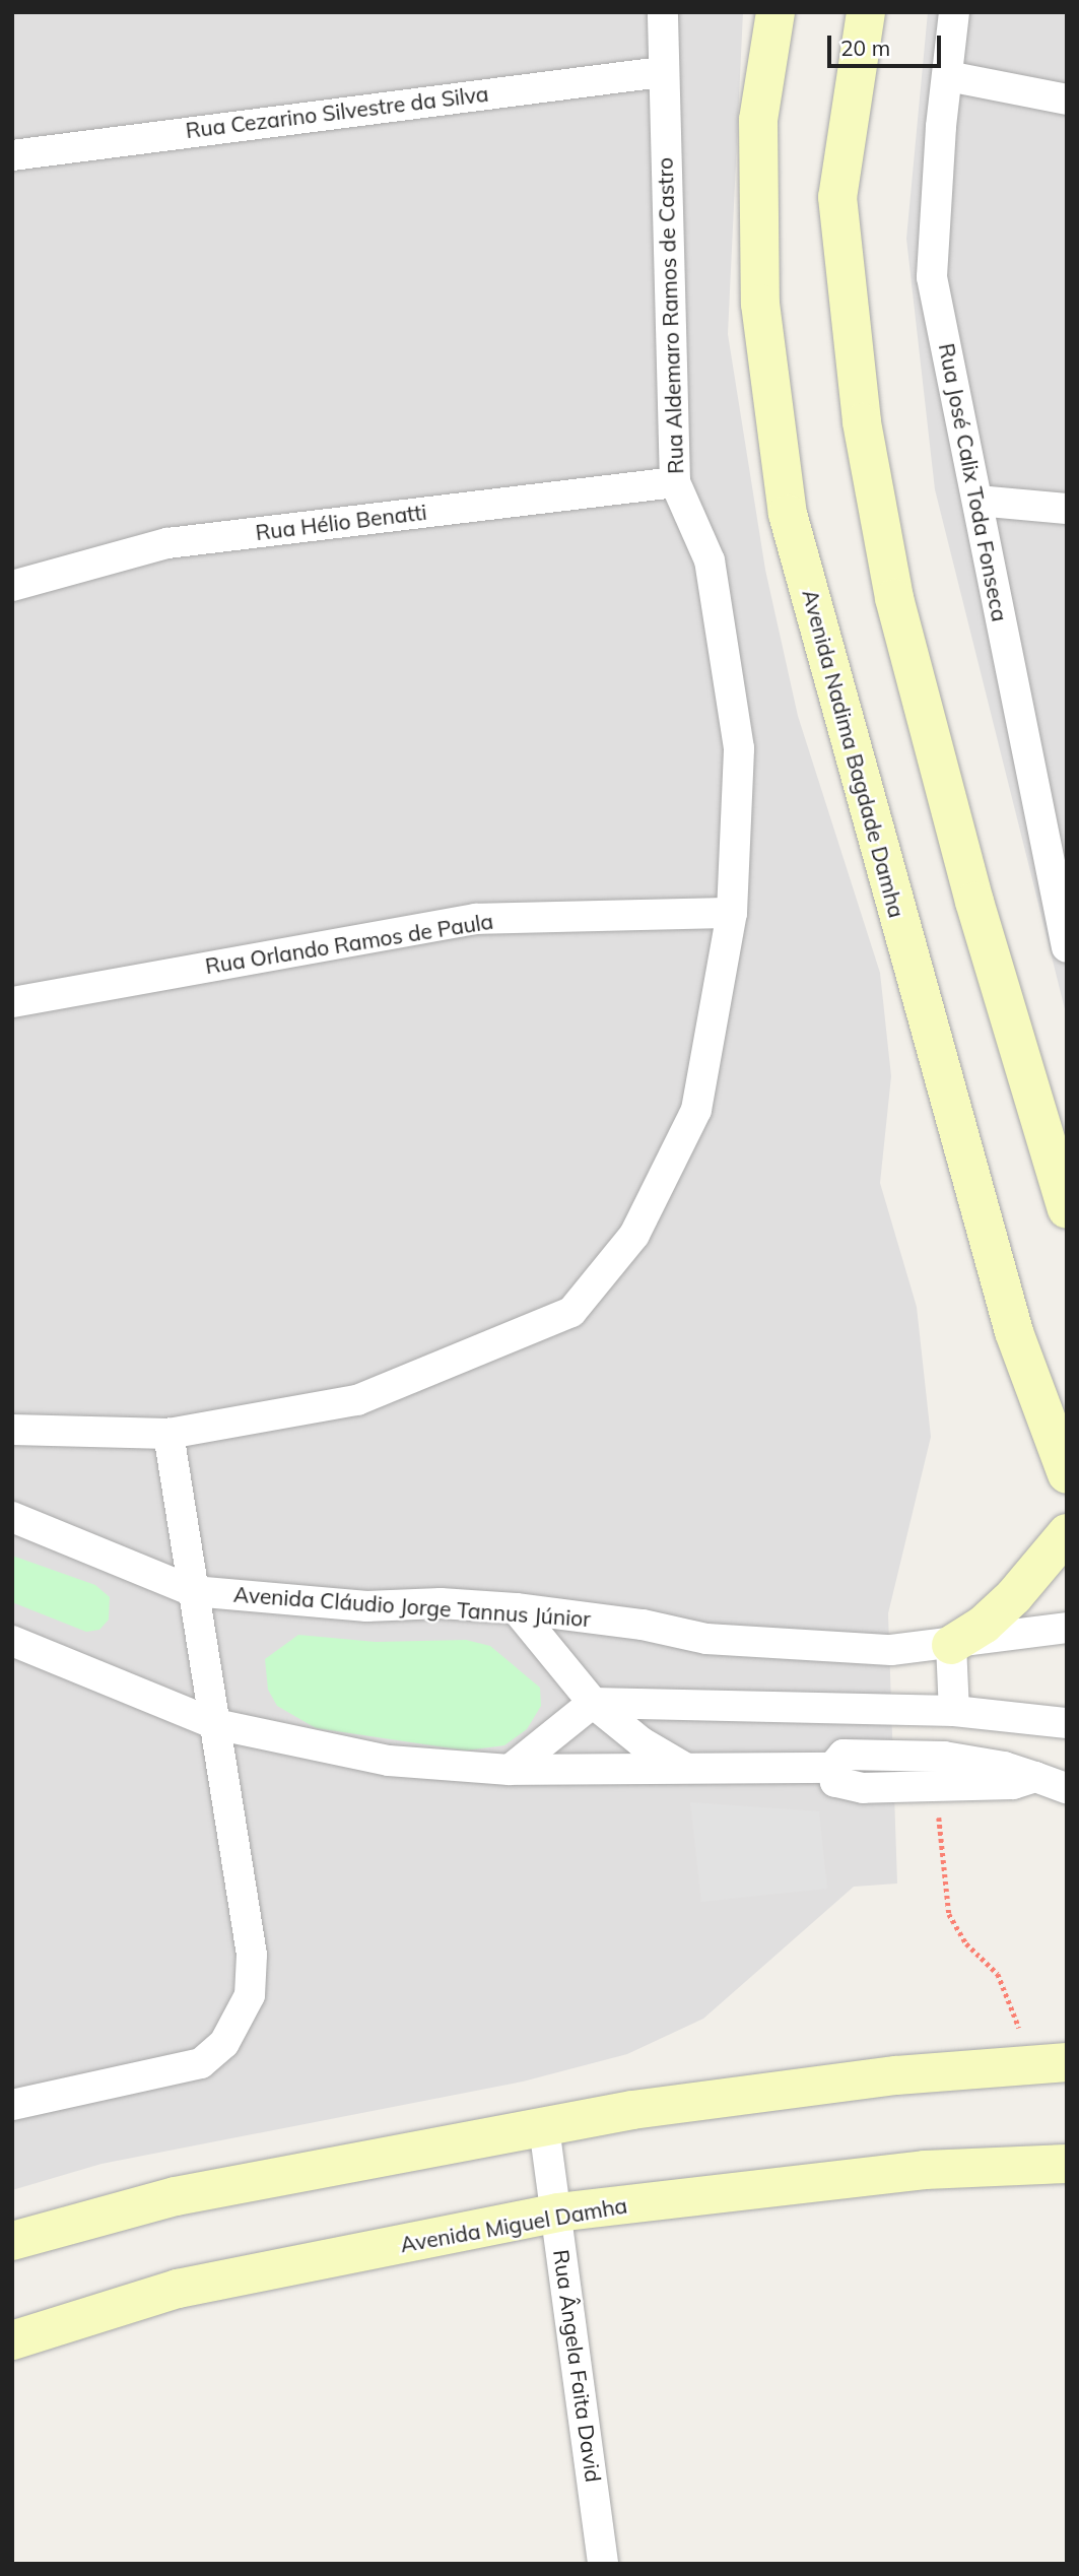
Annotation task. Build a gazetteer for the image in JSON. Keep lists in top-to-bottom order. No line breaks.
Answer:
{"streets":{"street":["Rua Cezarino Silvestre da Silva","Rua Aldemaro Ramos de Castro","Rua José Calix Toda Fonseca","Rua Hélio Benatti","Avenida Nadima Bagdade Damha","Rua Orlando Ramos de Paula","Avenida Cláudio Jorge Tannus Júnior","Avenida Miguel Damha","Rua Ângela Faita David"]},"crossings":[["Rua Cezarino Silvestre da Silva","Rua Aldemaro Ramos de Castro"],["Rua Aldemaro Ramos de Castro","Rua Hélio Benatti"],["Rua Aldemaro Ramos de Castro","Rua Orlando Ramos de Paula"],["Avenida Miguel Damha","Rua Ângela Faita David"]],"scale_bar":"20 m"}
